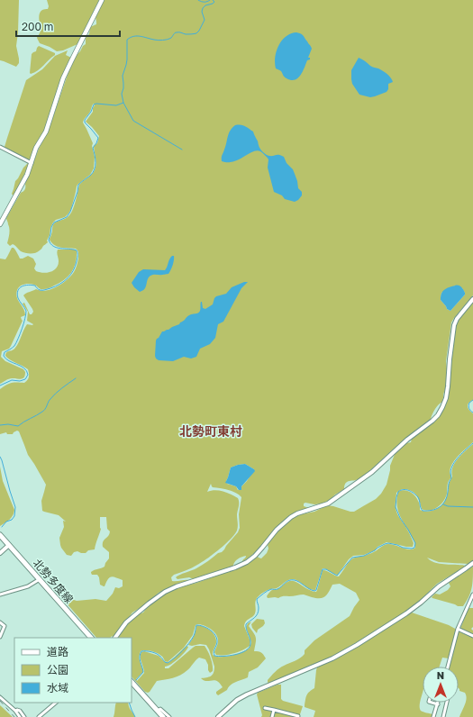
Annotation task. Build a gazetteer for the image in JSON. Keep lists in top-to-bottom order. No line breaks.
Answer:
{"streets":{"main road":["北勢多度線"]},"districts":["北勢町東村"],"legend":["道路","公園","水域"],"scale_bar":"200 m","north":"top"}
